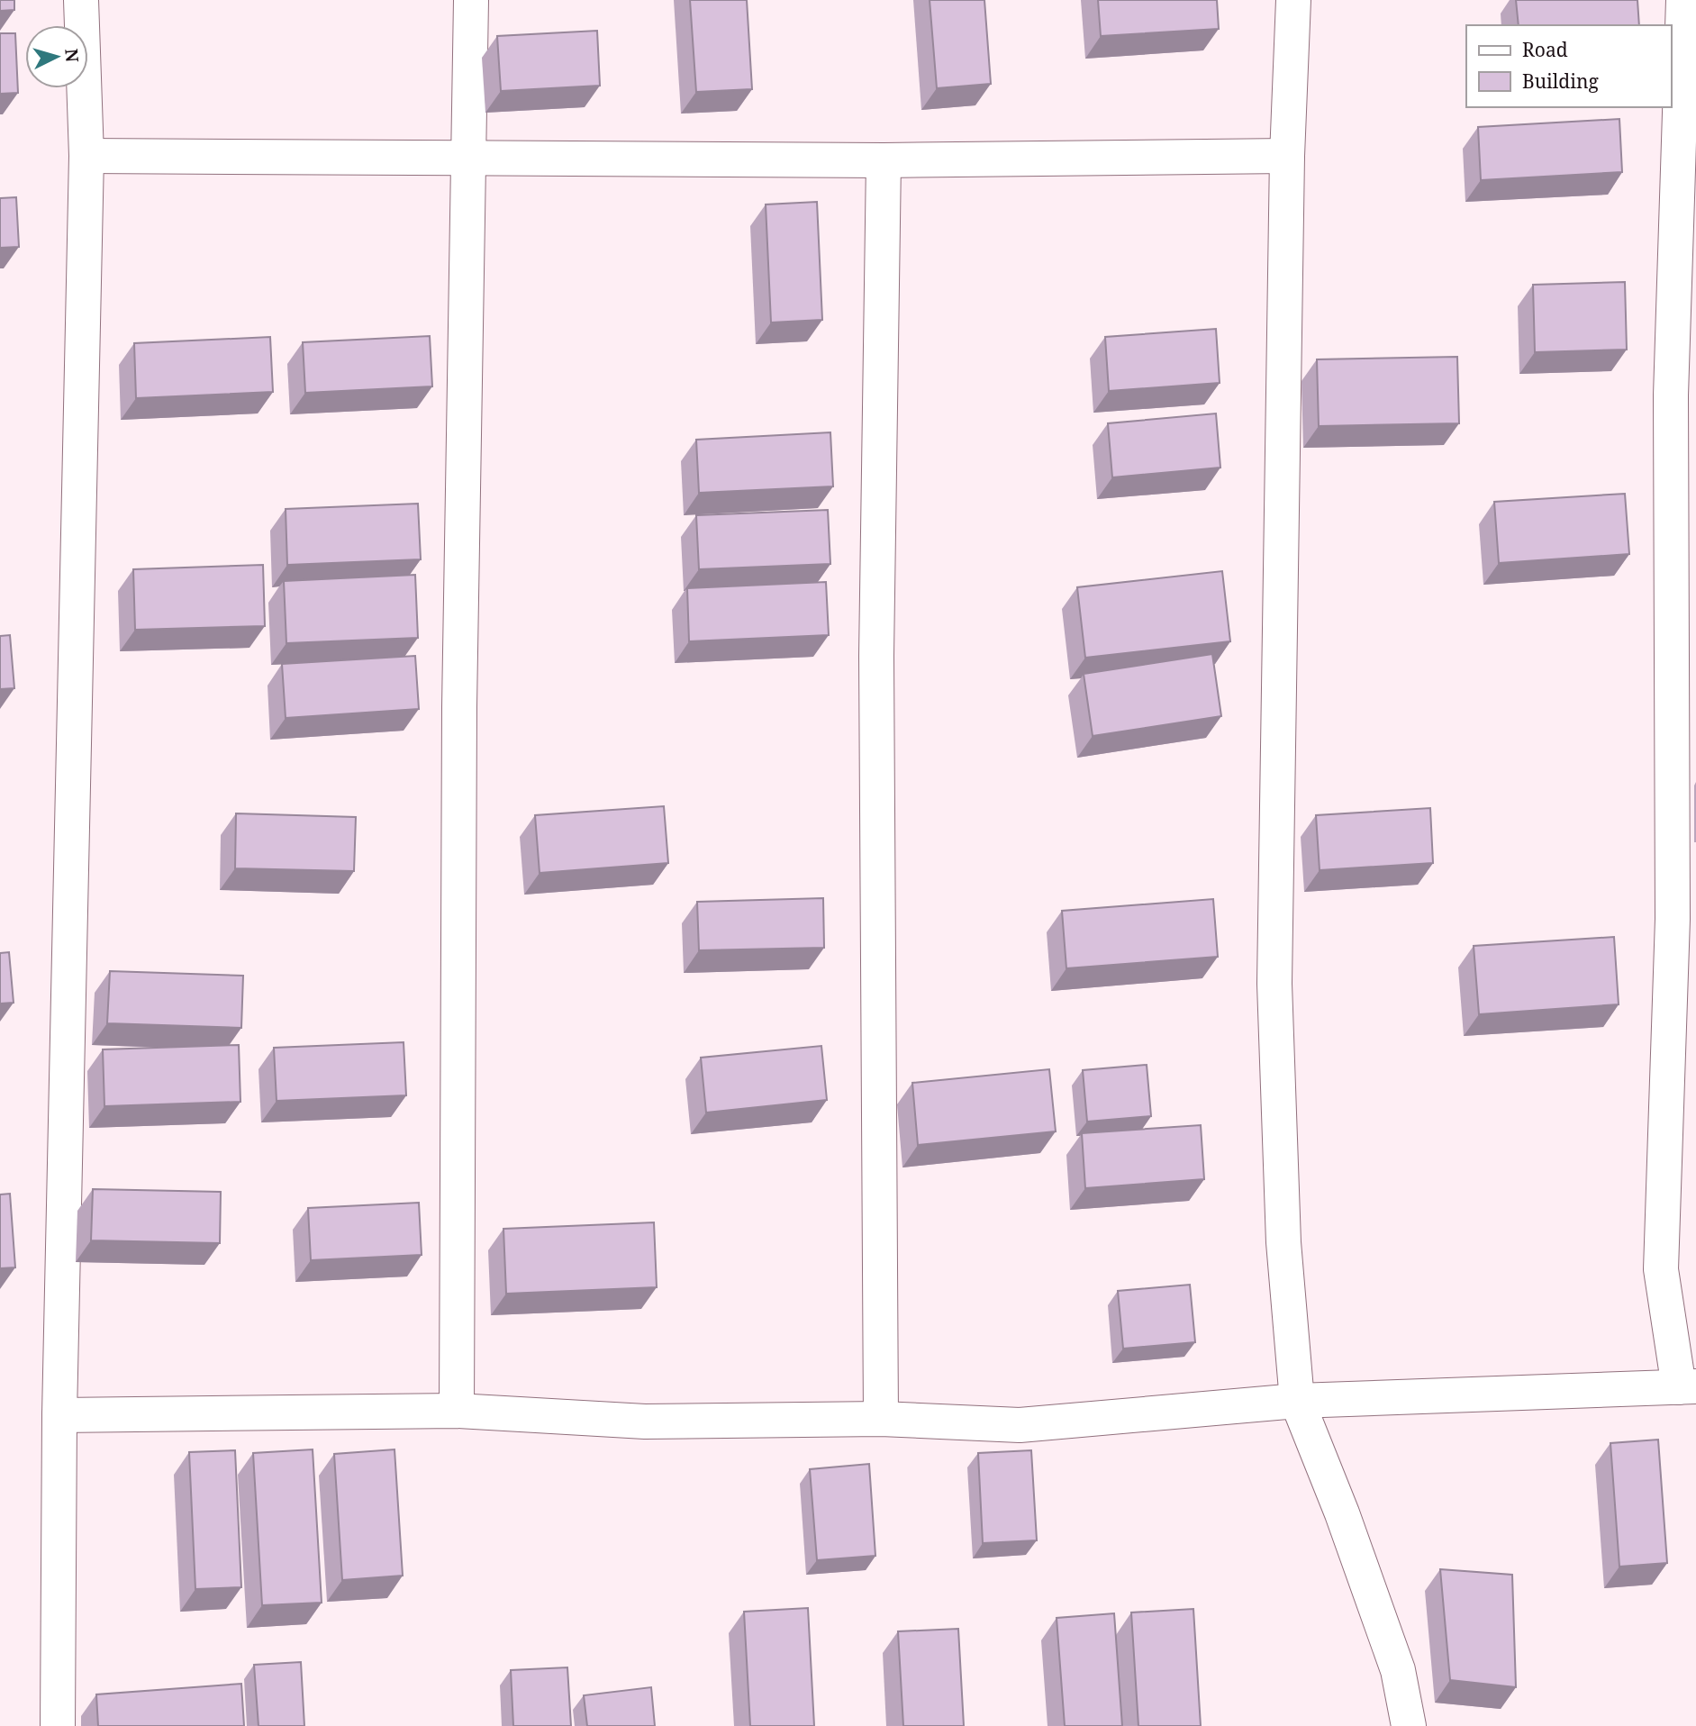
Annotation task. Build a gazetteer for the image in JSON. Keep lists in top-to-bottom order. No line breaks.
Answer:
{"legend":["Road","Building"],"north":"right"}
